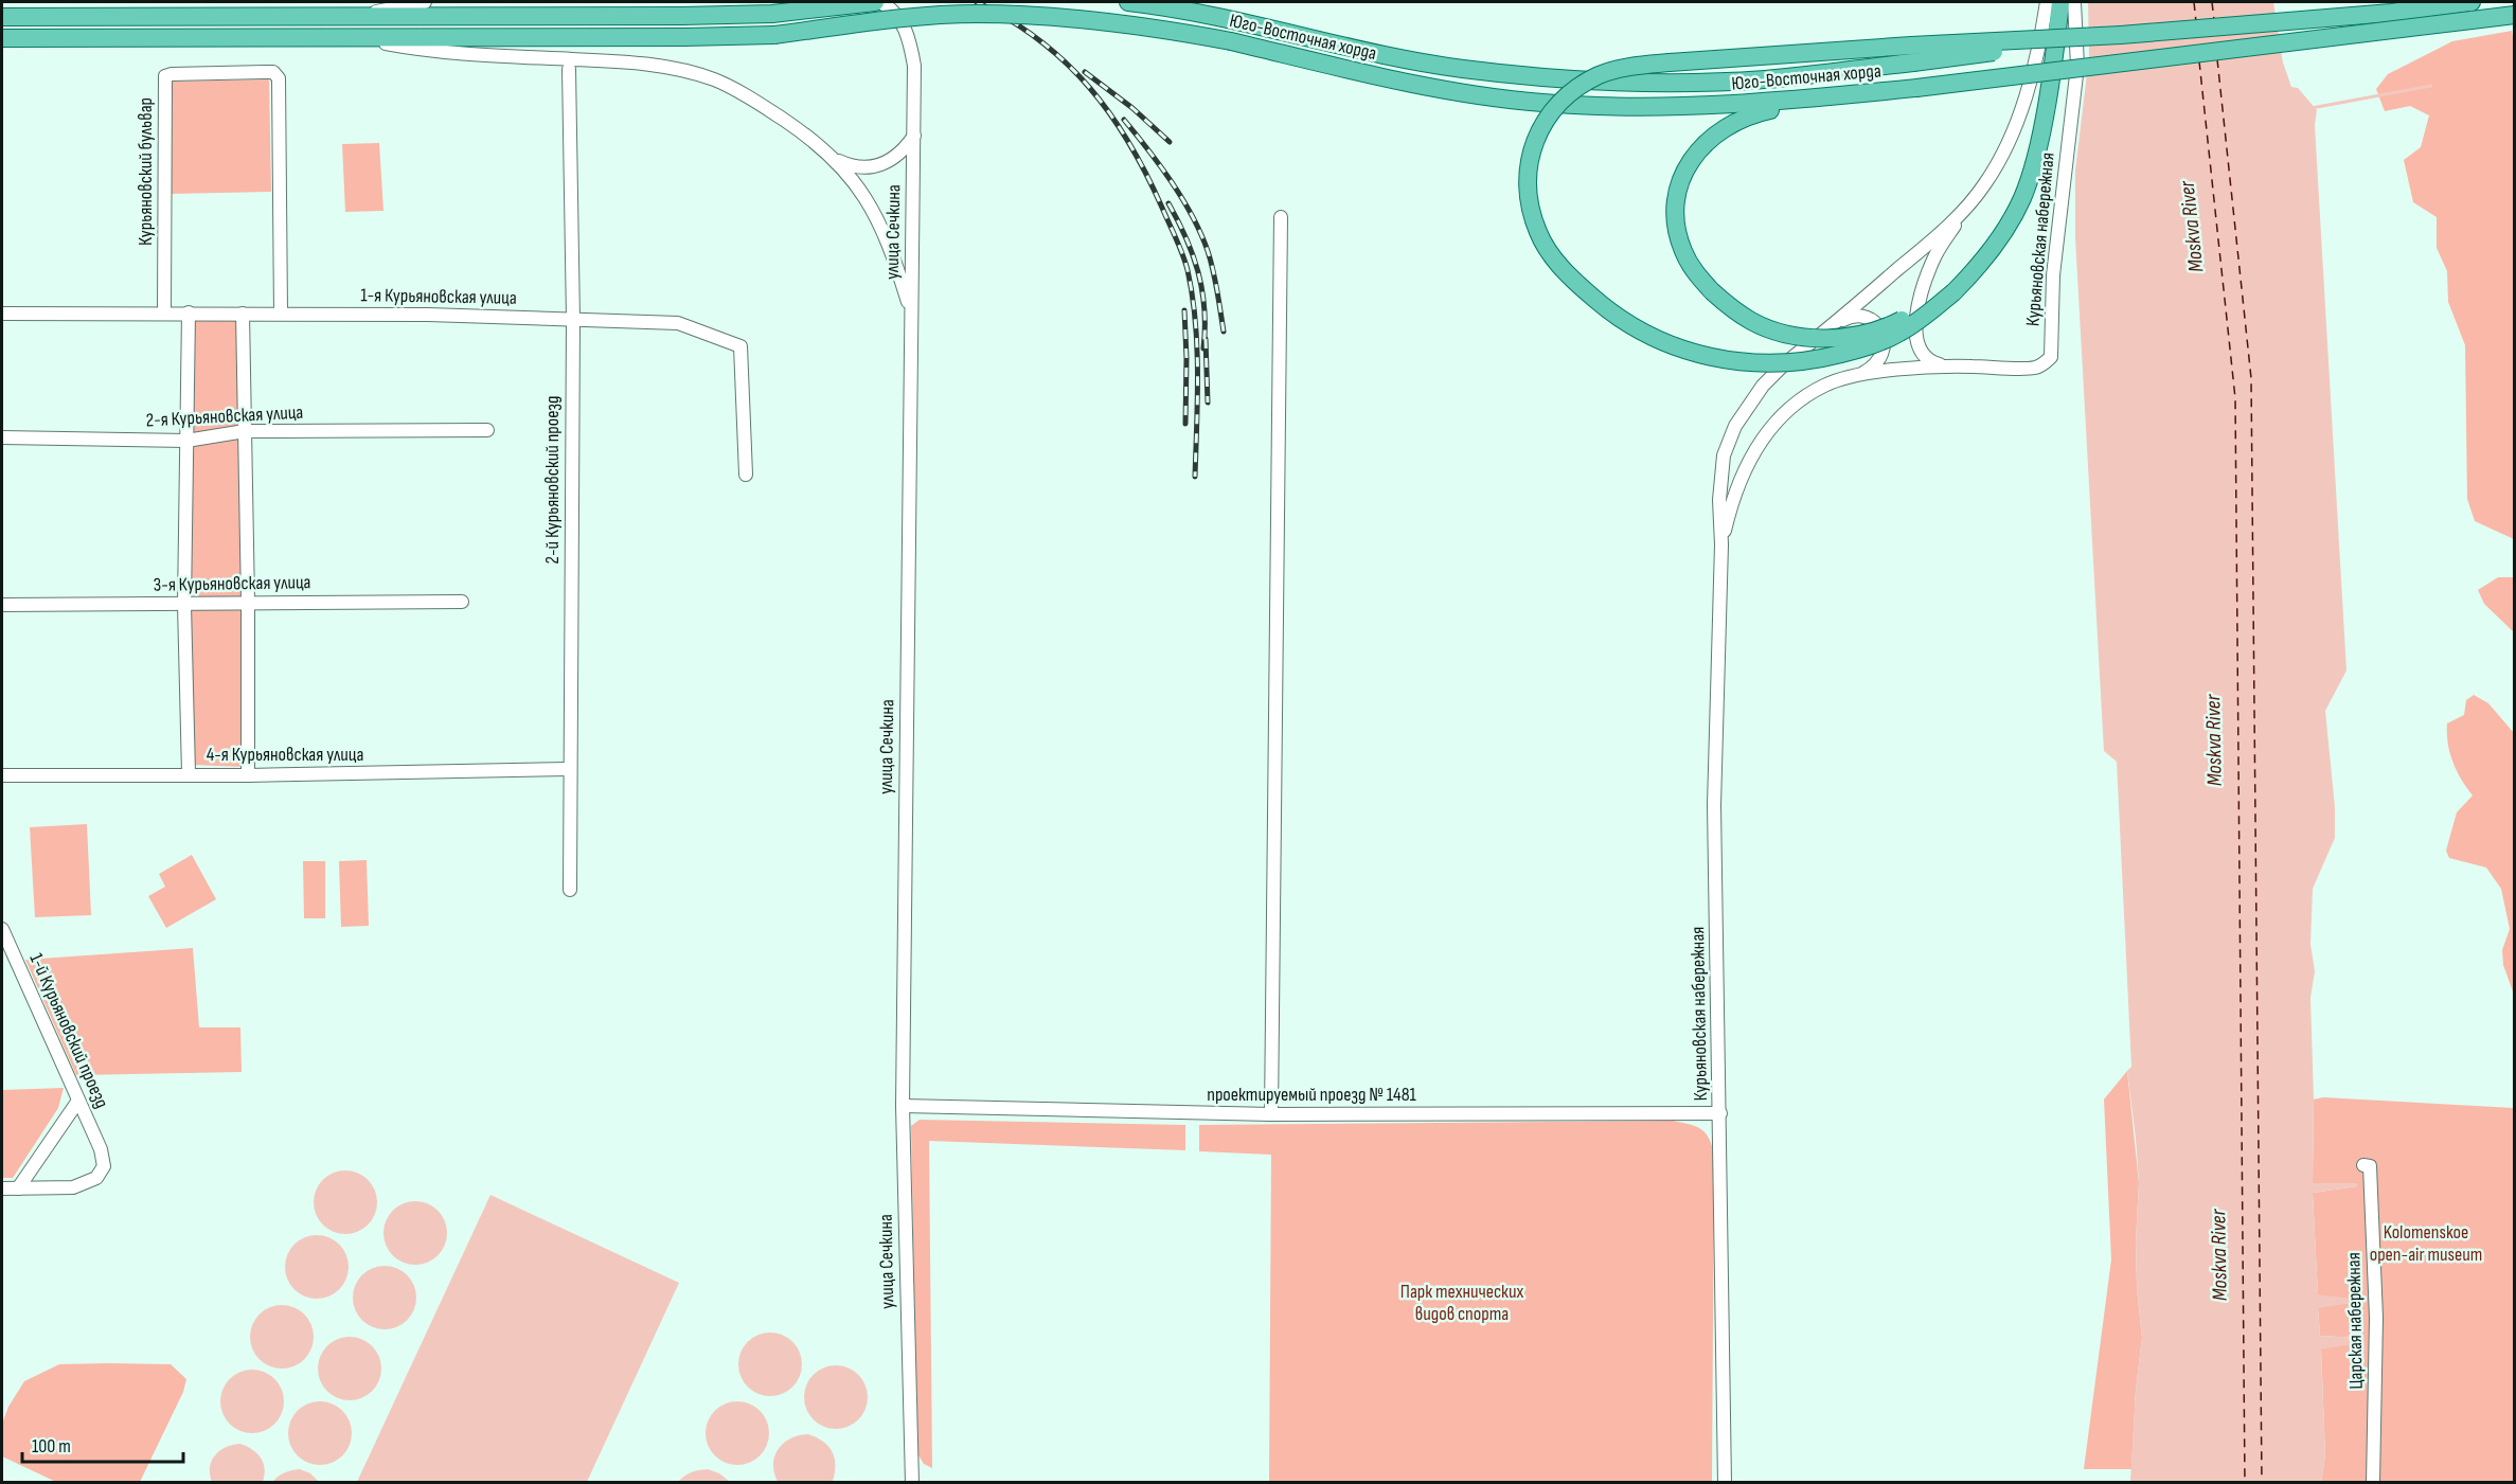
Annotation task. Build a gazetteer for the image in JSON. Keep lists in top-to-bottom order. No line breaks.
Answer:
{"streets":{"main road":["Юго-Восточная хорда"],"street":["Курьяновский бульвар","улица Сечкина","Курьяновская набережная","1-я Курьяновская улица","2-я Курьяновская улица","2-й Курьяновский проезд","3-я Курьяновская улица","4-я Курьяновская улица","1-й Курьяновский проезд","проектируемый проезд № 1481","Царская набережная"]},"crossings":[["Курьяновский бульвар","1-я Курьяновская улица"],["улица Сечкина","проектируемый проезд № 1481"],["Курьяновская набережная","проектируемый проезд № 1481"],["1-я Курьяновская улица","2-й Курьяновский проезд"],["2-й Курьяновский проезд","4-я Курьяновская улица"]],"water":["Moskva River"],"parks":["Kolomenskoe open-air museum","Парк технических видов спорта"],"scale_bar":"100 m"}
